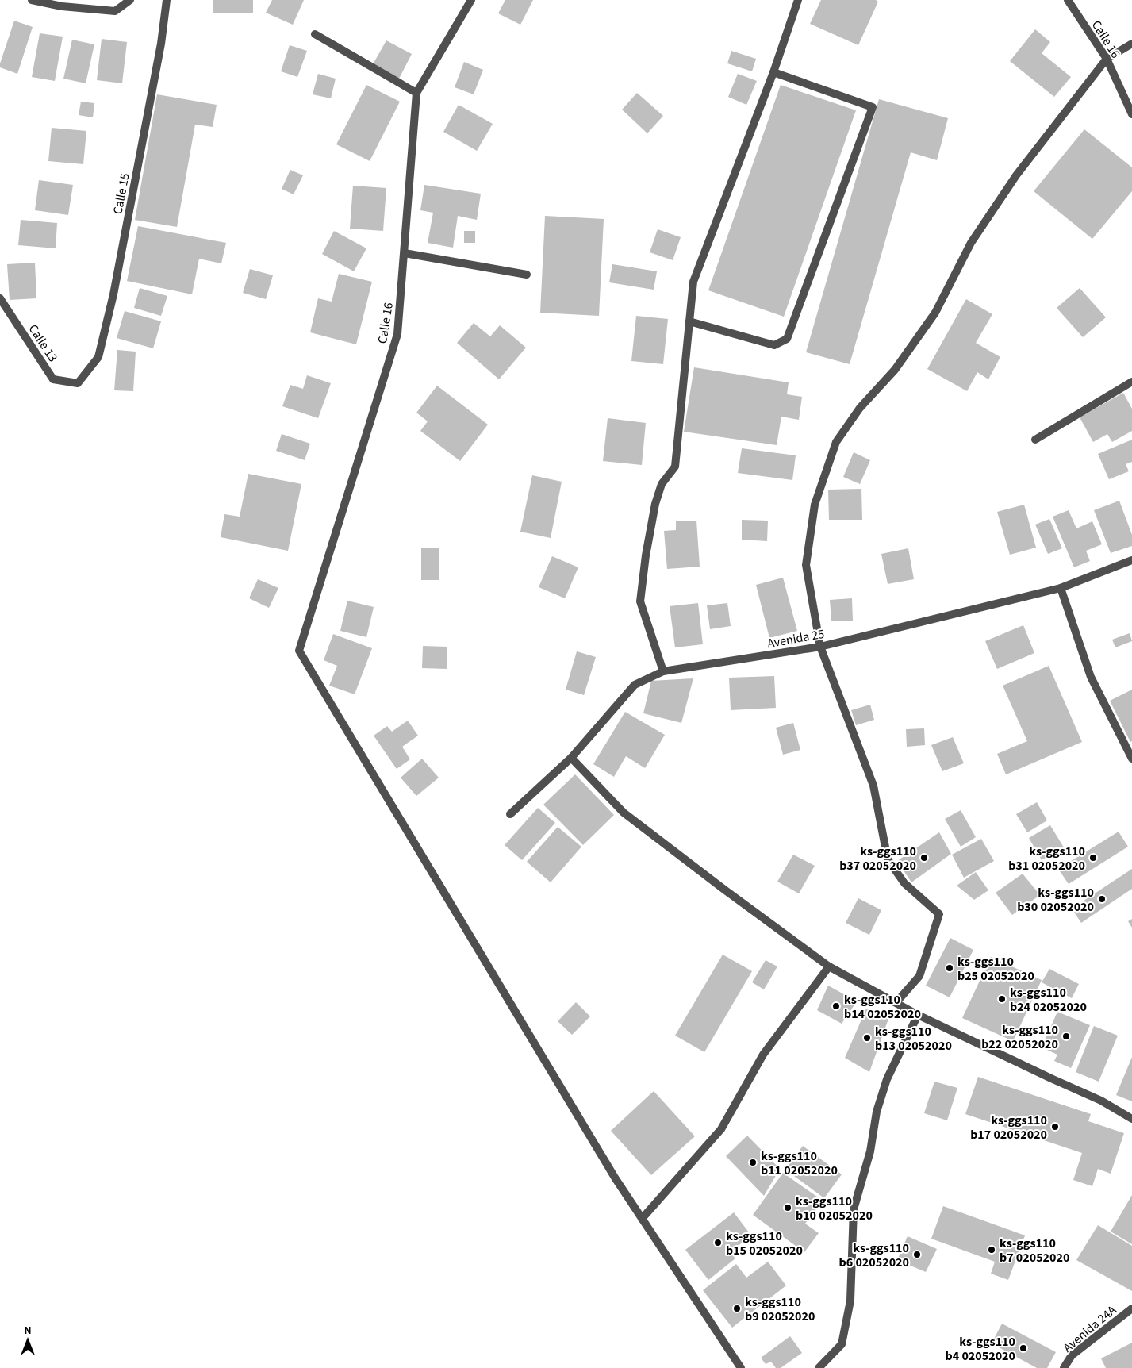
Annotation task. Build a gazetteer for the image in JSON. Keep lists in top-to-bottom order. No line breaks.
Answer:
{"streets":{"street":["Calle 16","Calle 15","Calle 13","Avenida 25","Avenida 24A"]},"crossings":[["Calle 15","Calle 13"]],"places":["ks-ggs110 b37 02052020","ks-ggs110 b31 02052020","ks-ggs110 b30 02052020","ks-ggs110 b25 02052020","ks-ggs110 b24 02052020","ks-ggs110 b14 02052020","ks-ggs110 b22 02052020","ks-ggs110 b13 02052020","ks-ggs110 b17 02052020","ks-ggs110 b11 02052020","ks-ggs110 b10 02052020","ks-ggs110 b15 02052020","ks-ggs110 b7 02052020","ks-ggs110 b6 02052020","ks-ggs110 b9 02052020","ks-ggs110 b4 02052020"],"north":"top"}
